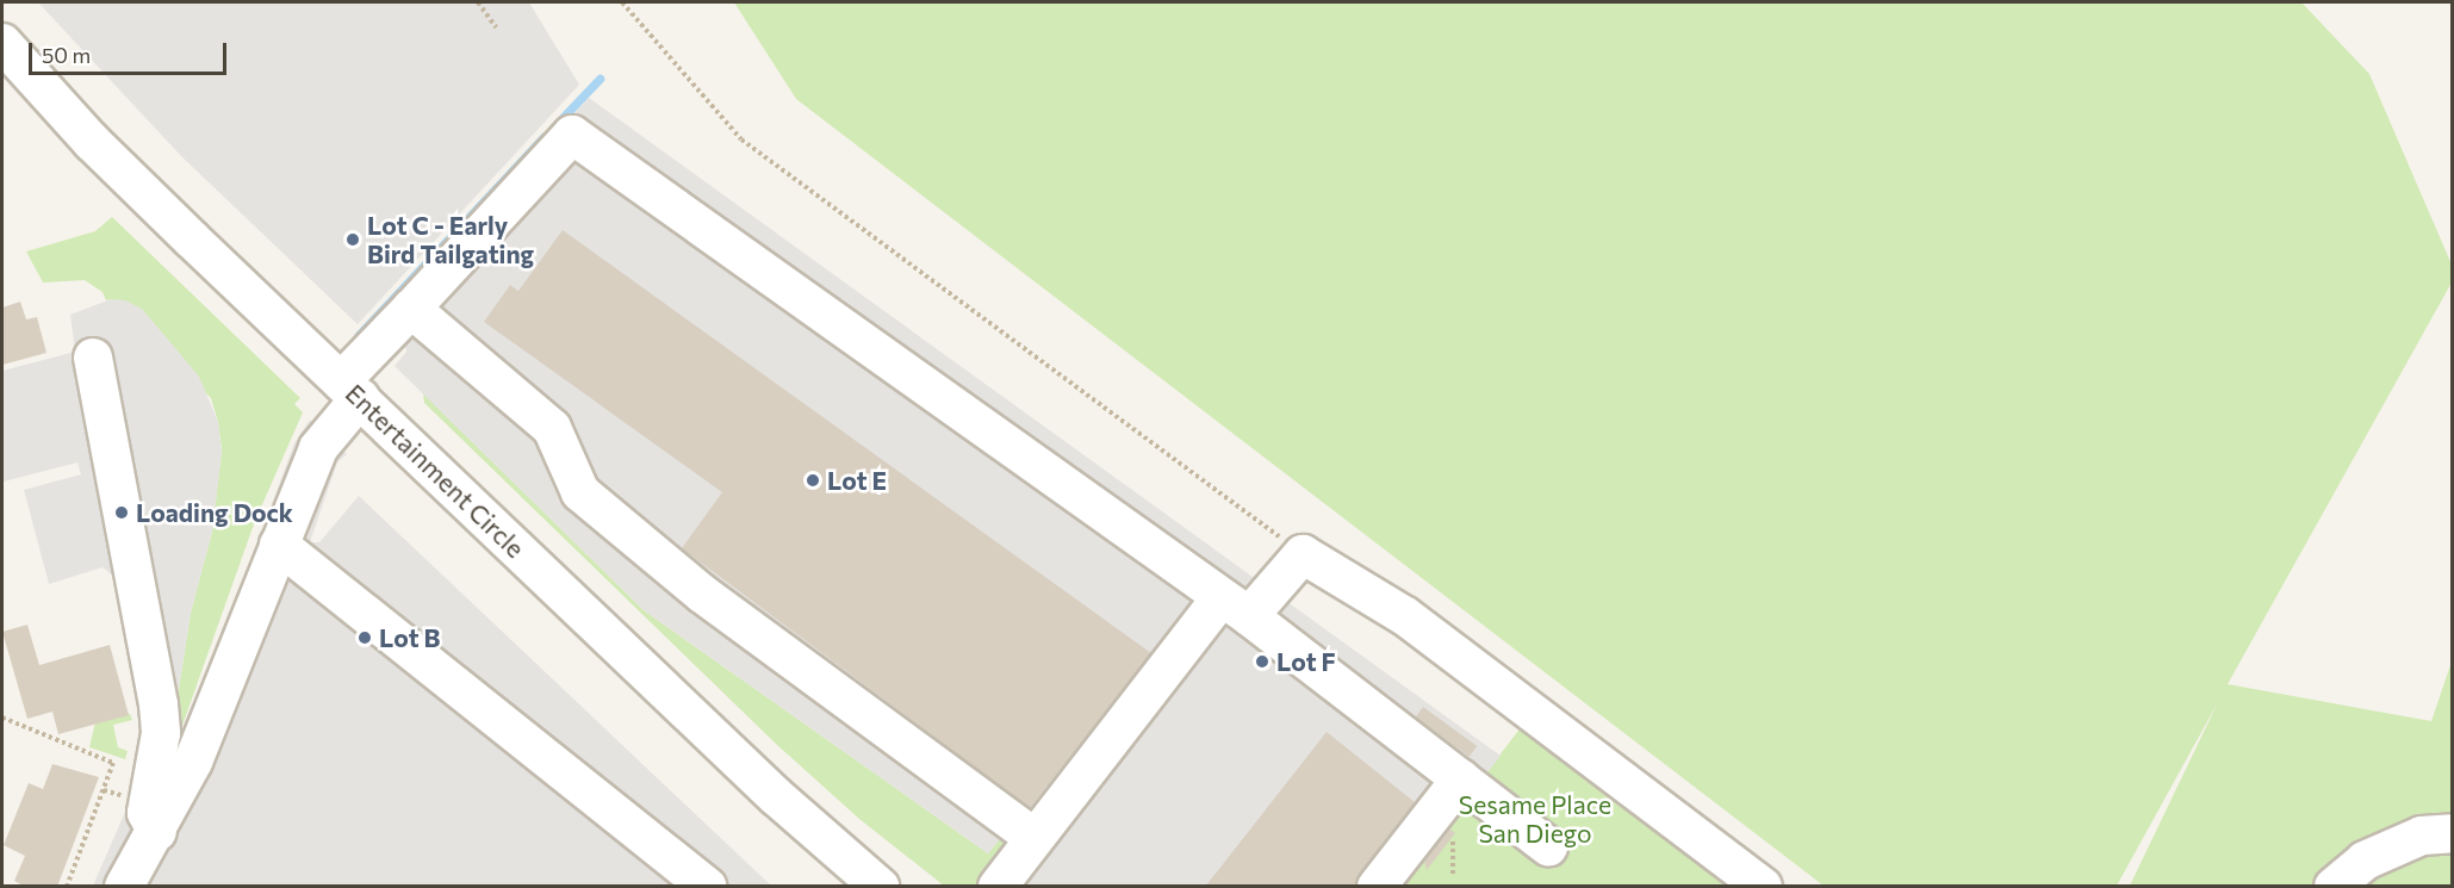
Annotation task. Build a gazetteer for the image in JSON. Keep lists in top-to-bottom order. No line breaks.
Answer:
{"streets":{"street":["Entertainment Circle"]},"parks":["Sesame Place San Diego"],"places":["Lot C - Early Bird Tailgating","Lot E","Loading Dock","Lot B","Lot F"],"scale_bar":"50 m"}
